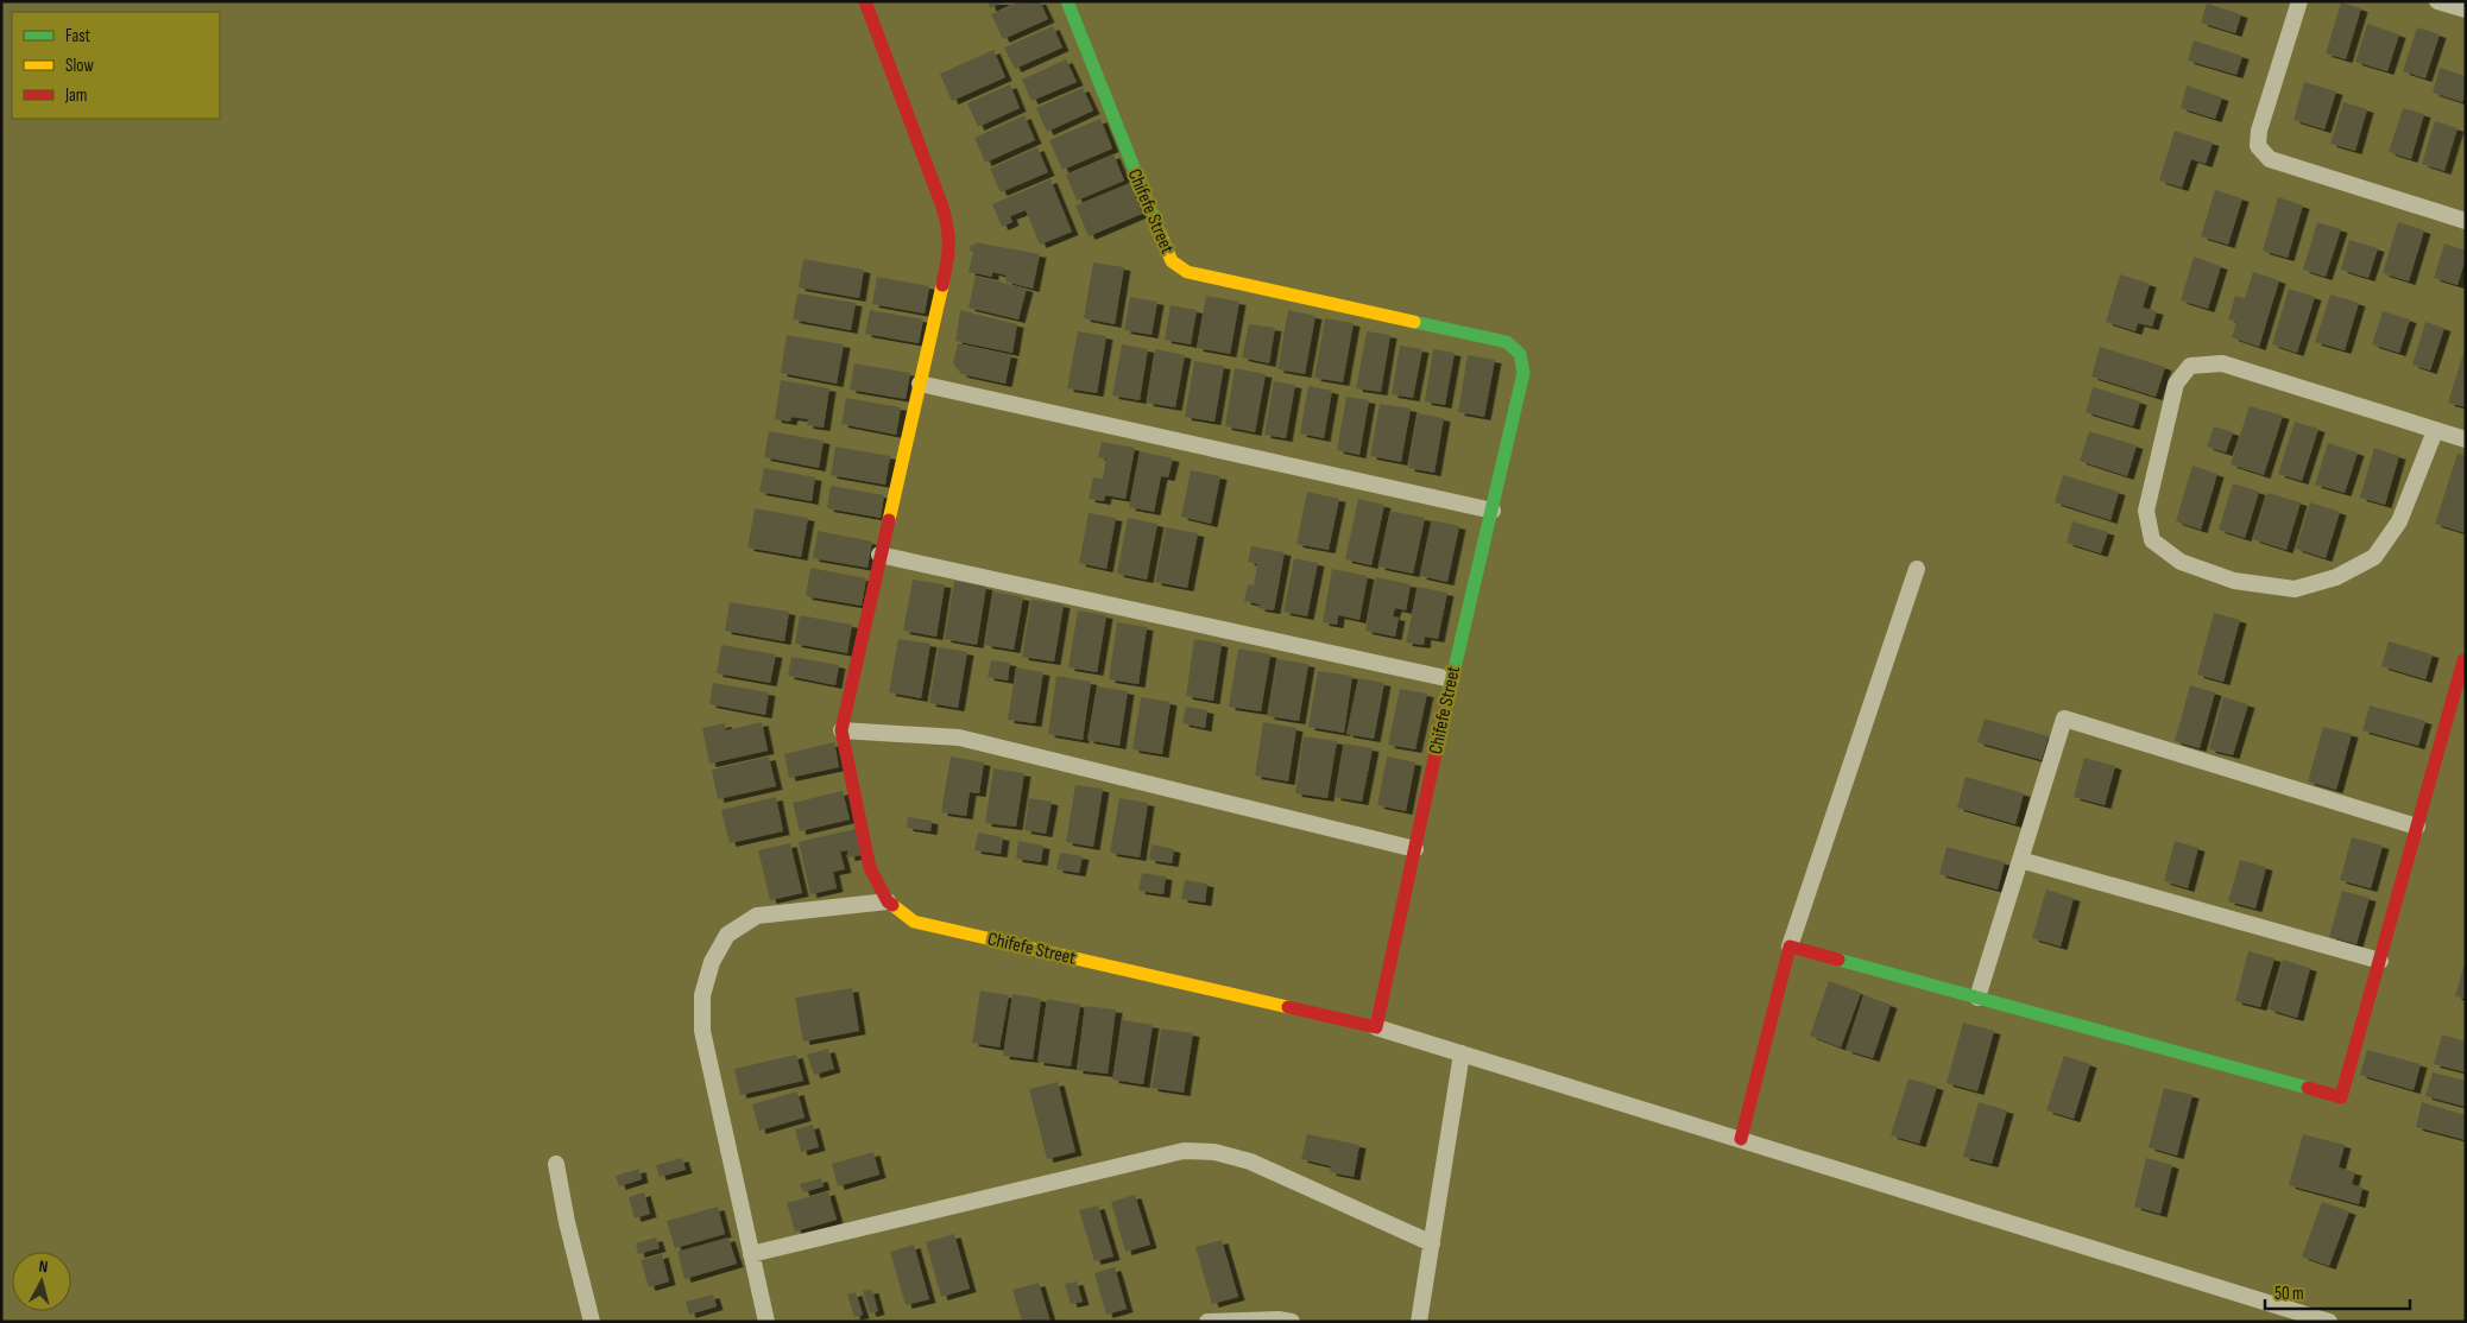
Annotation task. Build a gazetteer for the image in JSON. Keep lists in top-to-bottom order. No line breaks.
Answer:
{"streets":{"street":["Chifefe Street"]},"legend":["Fast","Slow","Jam"],"scale_bar":"50 m","north":"top"}
